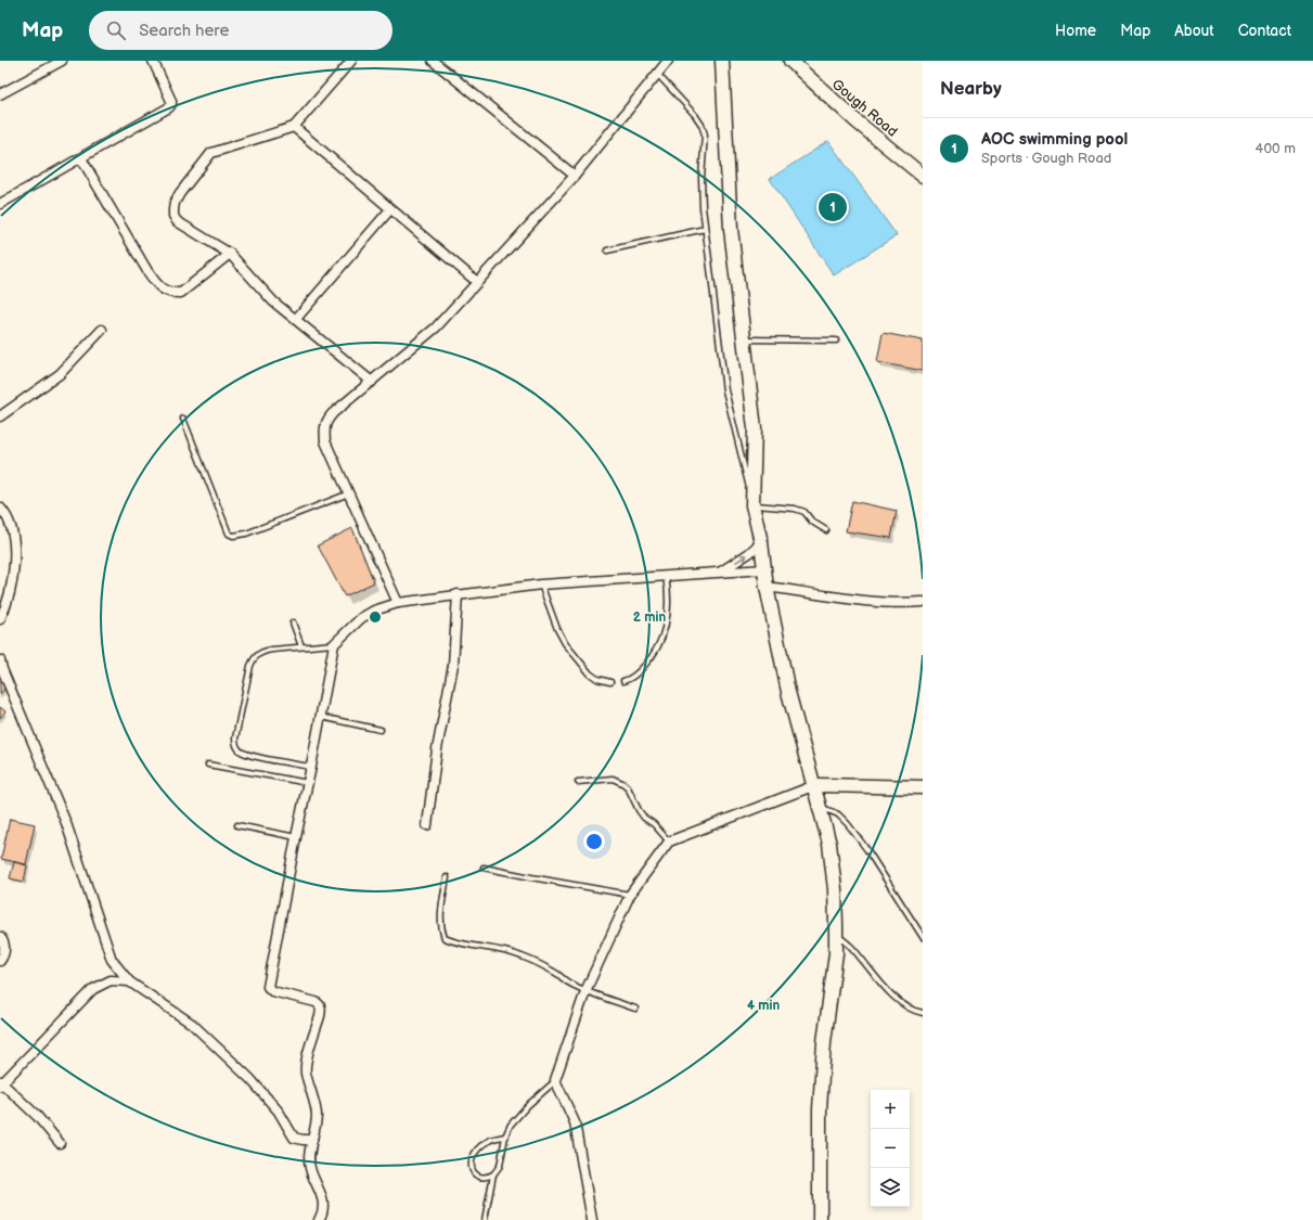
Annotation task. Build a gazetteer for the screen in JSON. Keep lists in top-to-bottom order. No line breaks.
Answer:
{"streets":{"street":["Gough Road"]},"page":{"header":"Map","search":"Search here","nav":["Home","Map","About","Contact"],"heading":"Nearby","list":[{"mark":"1","name":"AOC swimming pool","note":"Sports · Gough Road","value":"400 m"}],"pins":"1","map_buttons":["+","−"]},"rings":["2 min","4 min"]}
